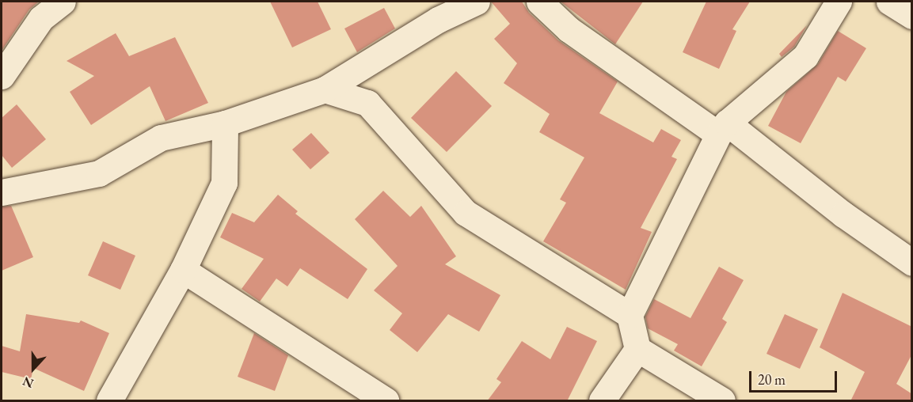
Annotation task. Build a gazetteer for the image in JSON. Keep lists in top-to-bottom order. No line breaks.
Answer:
{"scale_bar":"20 m","north":"bottom"}
